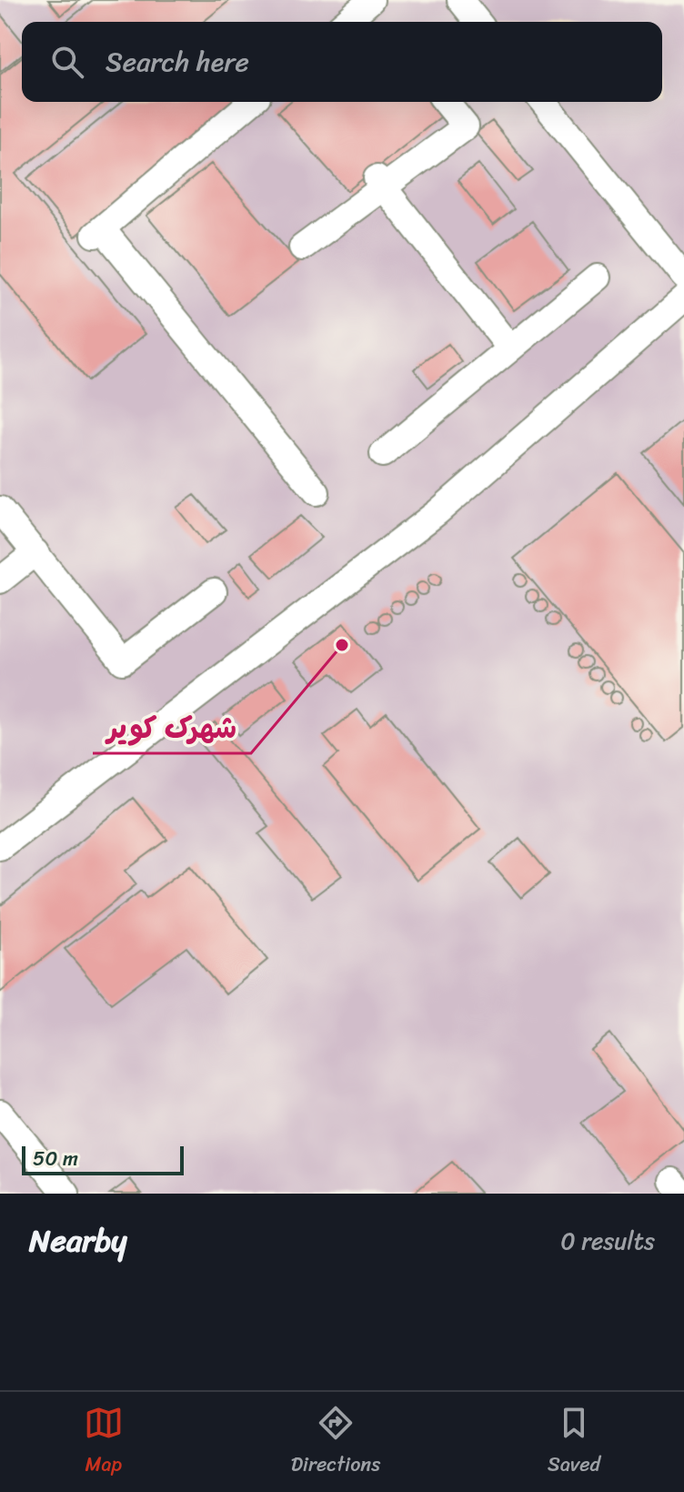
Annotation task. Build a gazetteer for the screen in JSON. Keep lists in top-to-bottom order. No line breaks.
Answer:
{"places":["شهرک کویر"],"scale_bar":"50 m","page":{"search":"Search here","scale":"50 m","heading":["Nearby","0 results"],"nav":["Map","Directions","Saved"]}}
